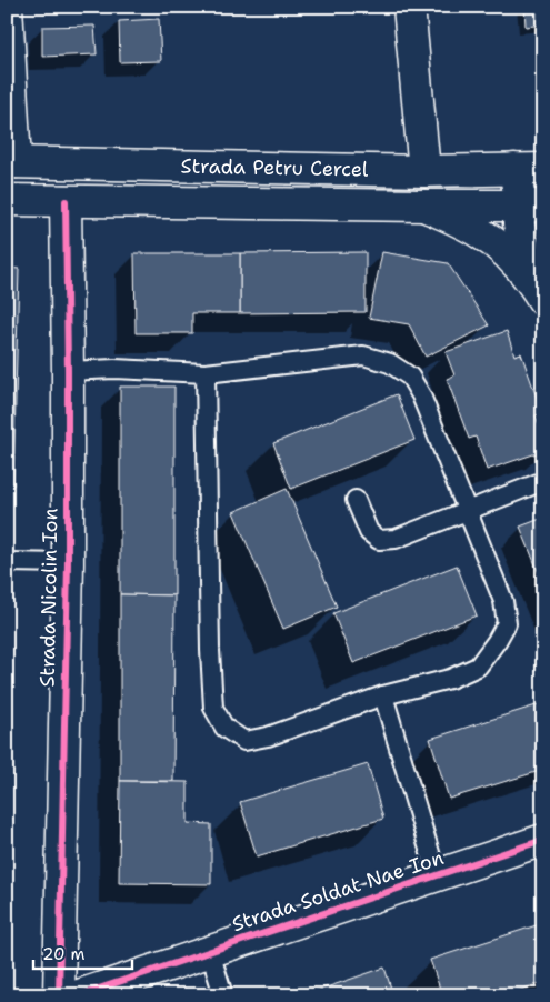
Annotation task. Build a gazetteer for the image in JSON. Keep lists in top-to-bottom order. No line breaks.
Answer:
{"streets":{"street":["Strada Petru Cercel","Strada Nicolin Ion","Strada Soldat Nae Ion"]},"crossings":[["Strada Petru Cercel","Strada Nicolin Ion"]],"scale_bar":"20 m"}
